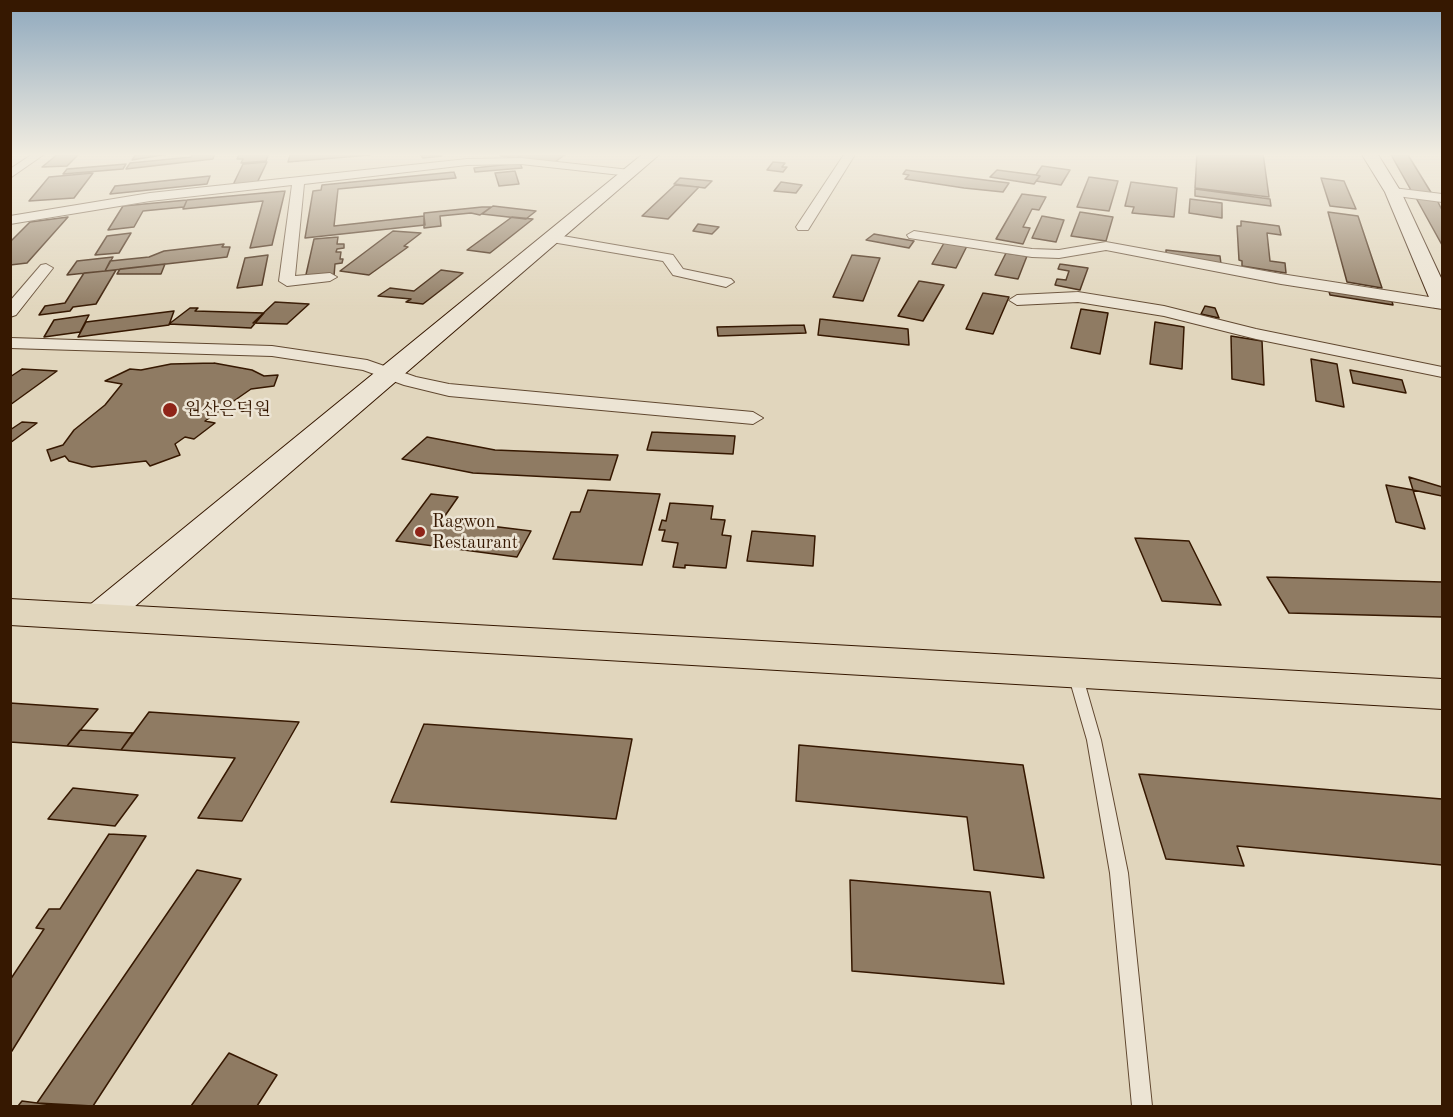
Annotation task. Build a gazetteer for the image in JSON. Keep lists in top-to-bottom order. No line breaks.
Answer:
{"places":["원산은덕원","Ragwon Restaurant"]}
